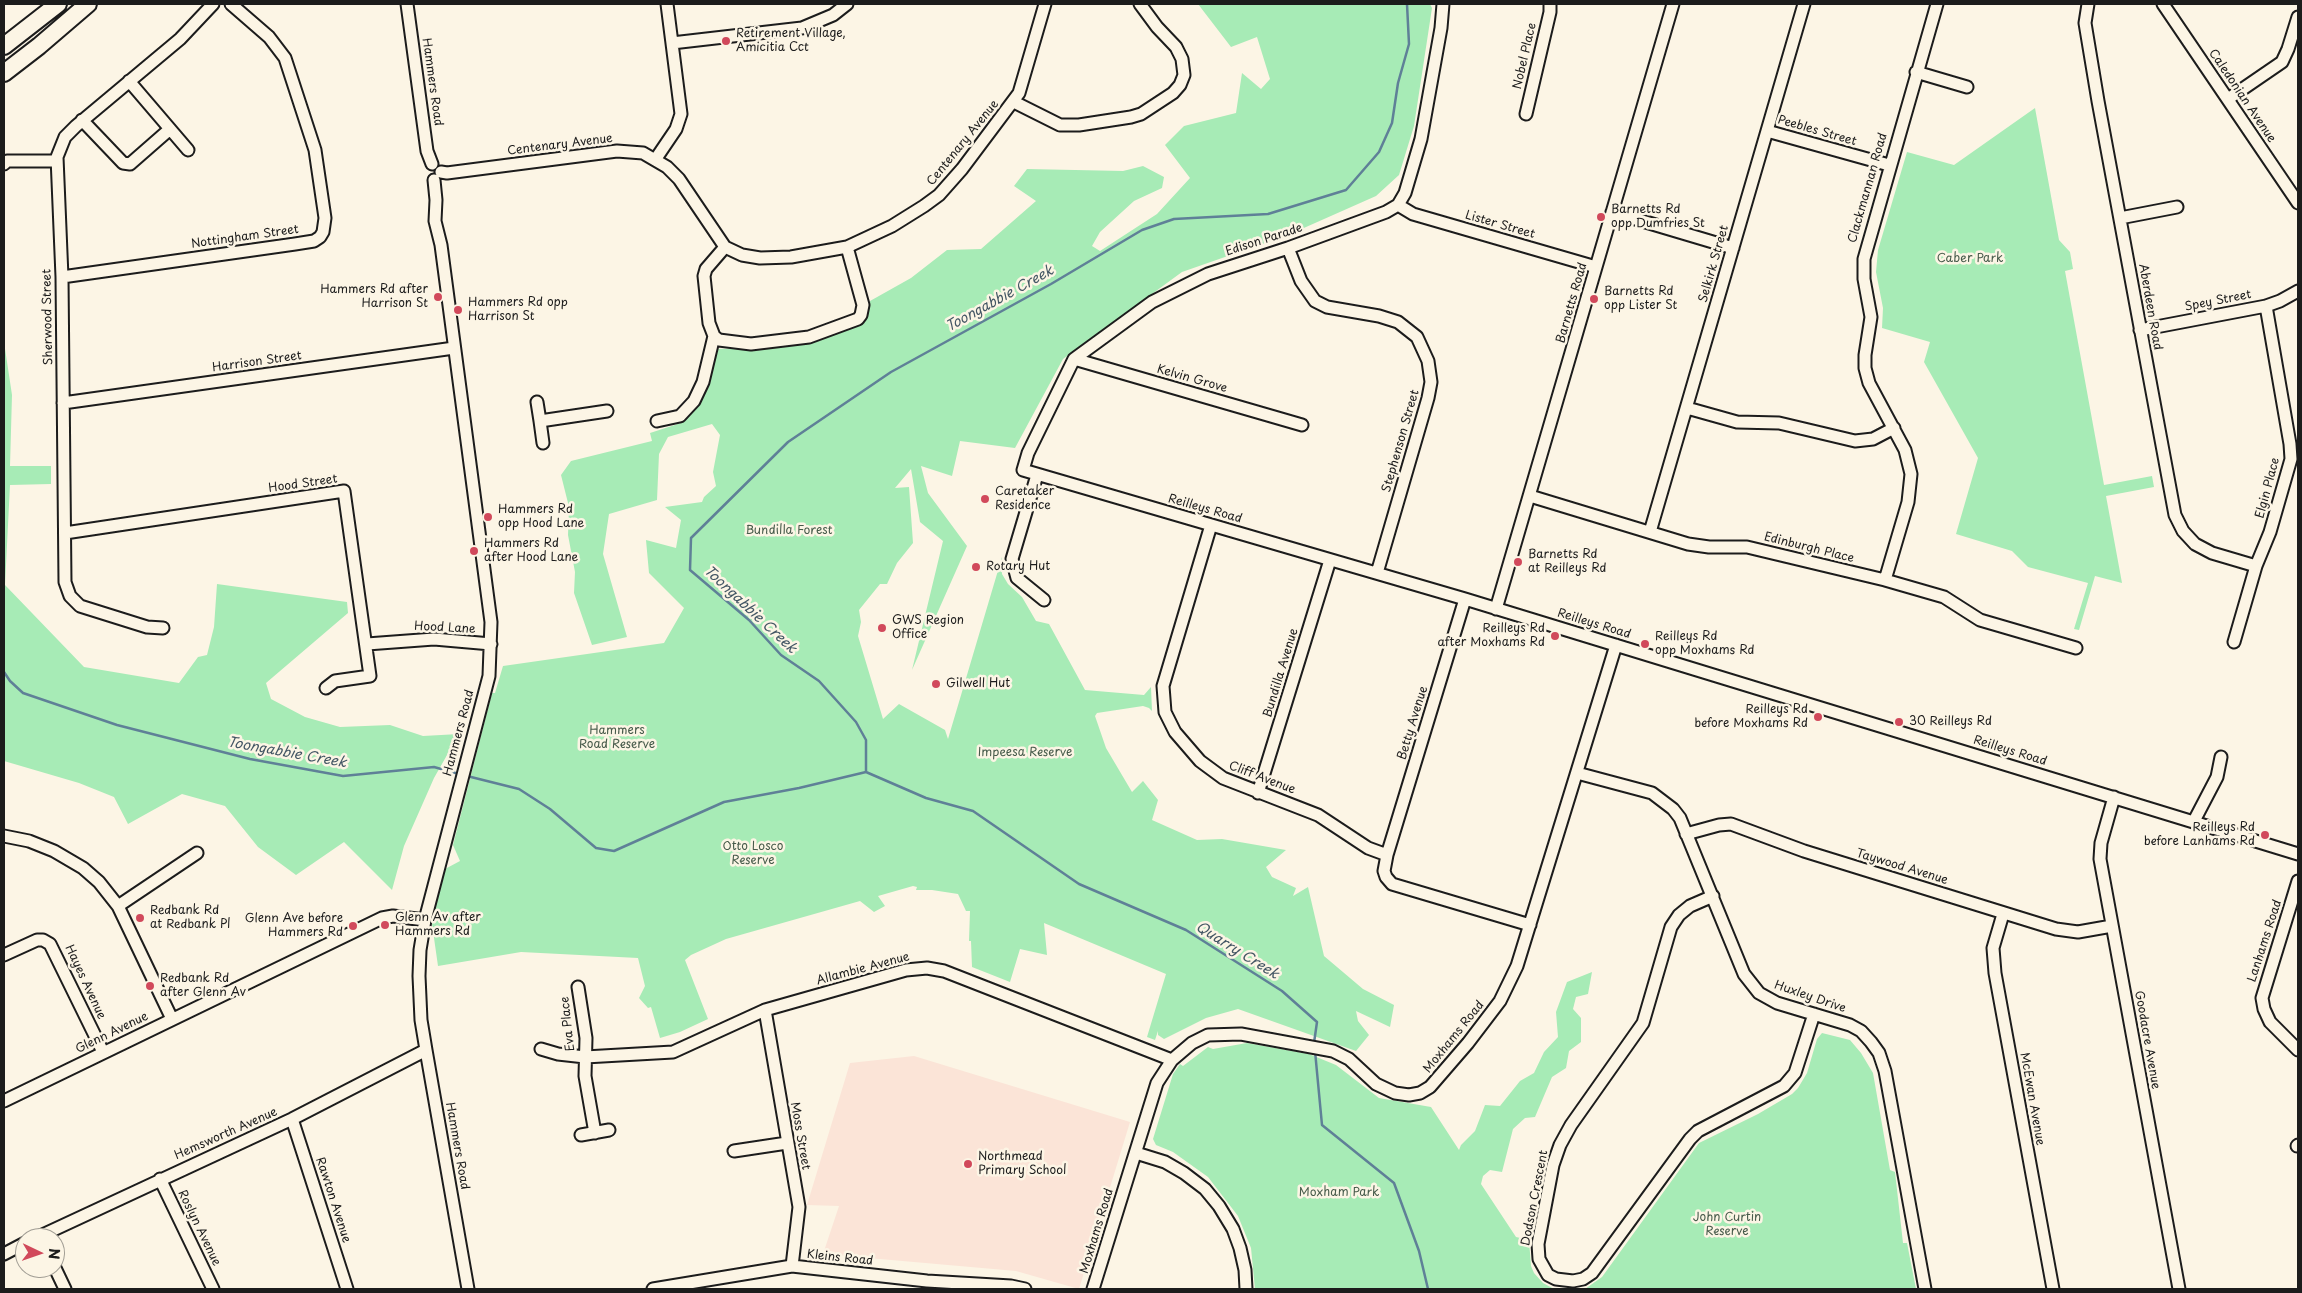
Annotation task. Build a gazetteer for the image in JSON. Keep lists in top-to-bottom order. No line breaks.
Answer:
{"streets":{"street":["Nobel Place","Hammers Road","Caledonian Avenue","Peebles Street","Centenary Avenue","Clackmannan Road","Lister Street","Nottingham Street","Edison Parade","Selkirk Street","Spey Street","Barnetts Road","Aberdeen Road","Sherwood Street","Harrison Street","Kelvin Grove","Stephenson Street","Hood Street","Elgin Place","Reilleys Road","Edinburgh Place","Hood Lane","Bundilla Avenue","Betty Avenue","Cliff Avenue","Taywood Avenue","Lanhams Road","Allambie Avenue","Hayes Avenue","Huxley Drive","Eva Place","Glenn Avenue","Moxhams Road","Goodacre Avenue","McEwan Avenue","Hemsworth Avenue","Moss Street","Dodson Crescent","Rawton Avenue","Roslyn Avenue","Kleins Road"]},"crossings":[["Hammers Road","Centenary Avenue"],["Hammers Road","Harrison Street"],["Hammers Road","Hood Lane"],["Hammers Road","Glenn Avenue"],["Hammers Road","Hemsworth Avenue"],["Peebles Street","Clackmannan Road"],["Peebles Street","Selkirk Street"],["Clackmannan Road","Edinburgh Place"],["Lister Street","Edison Parade"],["Lister Street","Barnetts Road"],["Nottingham Street","Sherwood Street"],["Edison Parade","Kelvin Grove"],["Edison Parade","Stephenson Street"],["Edison Parade","Reilleys Road"],["Selkirk Street","Edinburgh Place"],["Spey Street","Aberdeen Road"],["Spey Street","Elgin Place"],["Barnetts Road","Reilleys Road"],["Barnetts Road","Edinburgh Place"],["Aberdeen Road","Elgin Place"],["Sherwood Street","Harrison Street"],["Sherwood Street","Hood Street"],["Stephenson Street","Reilleys Road"],["Hood Street","Hood Lane"],["Reilleys Road","Bundilla Avenue"],["Reilleys Road","Betty Avenue"],["Reilleys Road","Cliff Avenue"],["Reilleys Road","Moxhams Road"],["Reilleys Road","Goodacre Avenue"],["Bundilla Avenue","Cliff Avenue"],["Betty Avenue","Cliff Avenue"],["Taywood Avenue","Huxley Drive"],["Taywood Avenue","Goodacre Avenue"],["Taywood Avenue","McEwan Avenue"],["Allambie Avenue","Eva Place"],["Allambie Avenue","Moxhams Road"],["Allambie Avenue","Moss Street"],["Hayes Avenue","Glenn Avenue"],["Huxley Drive","Moxhams Road"],["Huxley Drive","Dodson Crescent"],["Hemsworth Avenue","Rawton Avenue"],["Hemsworth Avenue","Roslyn Avenue"],["Moss Street","Kleins Road"]],"water":["Toongabbie Creek","Quarry Creek"],"parks":["Caber Park","Bundilla Forest","Hammers Road Reserve","Impeesa Reserve","Otto Losco Reserve","Moxham Park","John Curtin Reserve"],"places":["Retirement Village, Amicitia Cct","Barnetts Rd opp Dumfries St","Hammers Rd after Harrison St","Barnetts Rd opp Lister St","Hammers Rd opp Harrison St","Caretaker Residence","Hammers Rd opp Hood Lane","Hammers Rd after Hood Lane","Barnetts Rd at Reilleys Rd","Rotary Hut","GWS Region Office","Reilleys Rd after Moxhams Rd","Reilleys Rd opp Moxhams Rd","Gilwell Hut","Reilleys Rd before Moxhams Rd","30 Reilleys Rd","Reilleys Rd before Lanhams Rd","Redbank Rd at Redbank Pl","Glenn Av after Hammers Rd","Glenn Ave before Hammers Rd","Redbank Rd after Glenn Av","Northmead Primary School"],"north":"right"}
